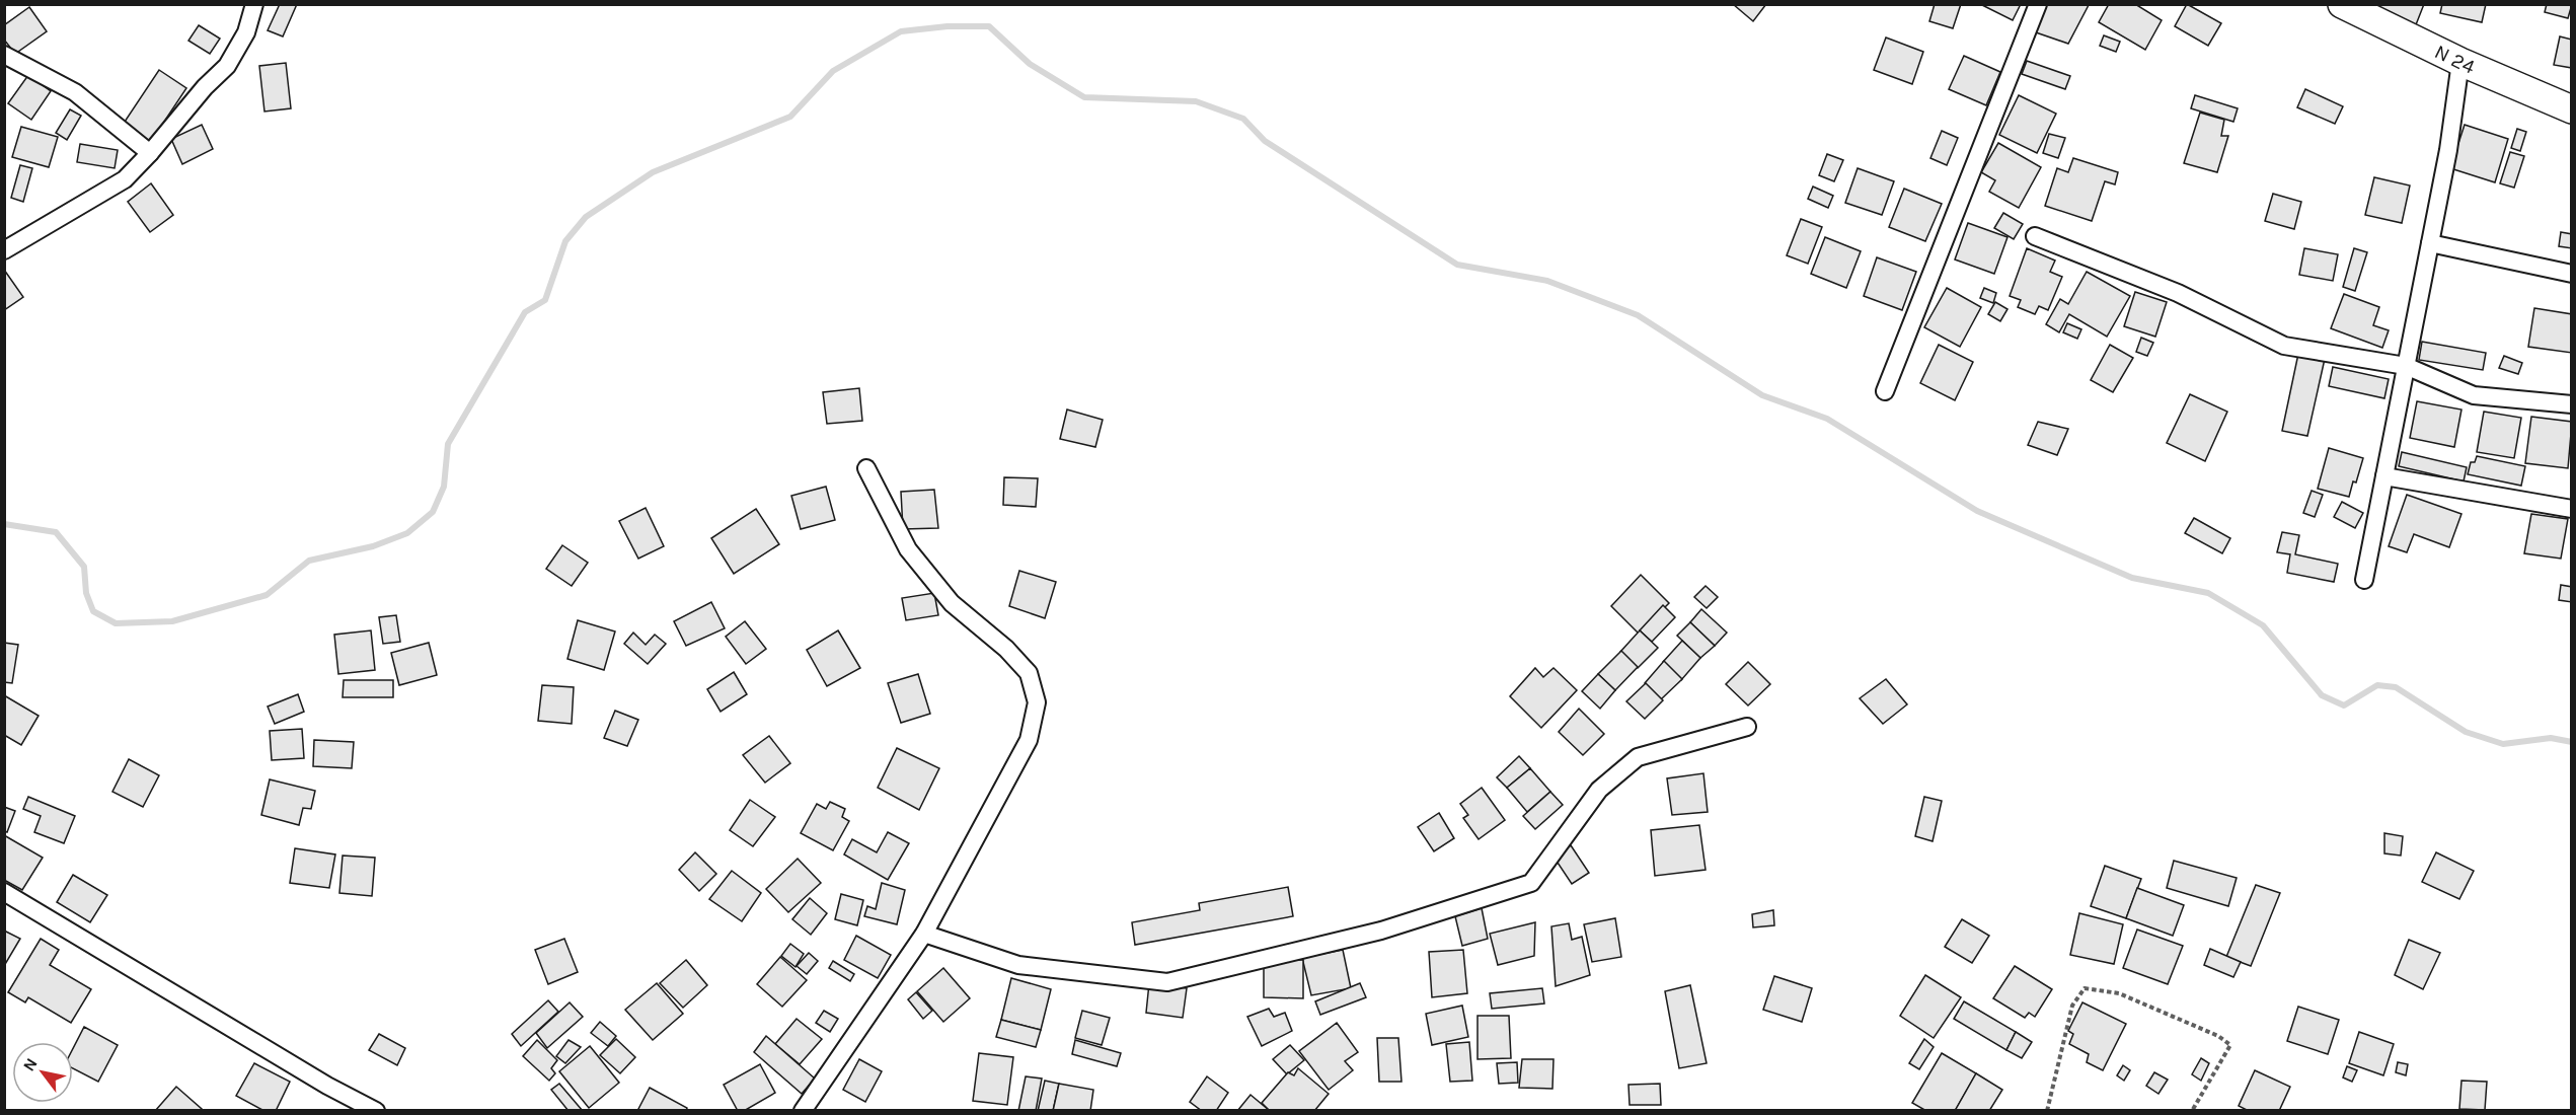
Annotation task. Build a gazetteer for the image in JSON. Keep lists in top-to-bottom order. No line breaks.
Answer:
{"streets":{"main road":["N 24"]},"north":"top left"}
